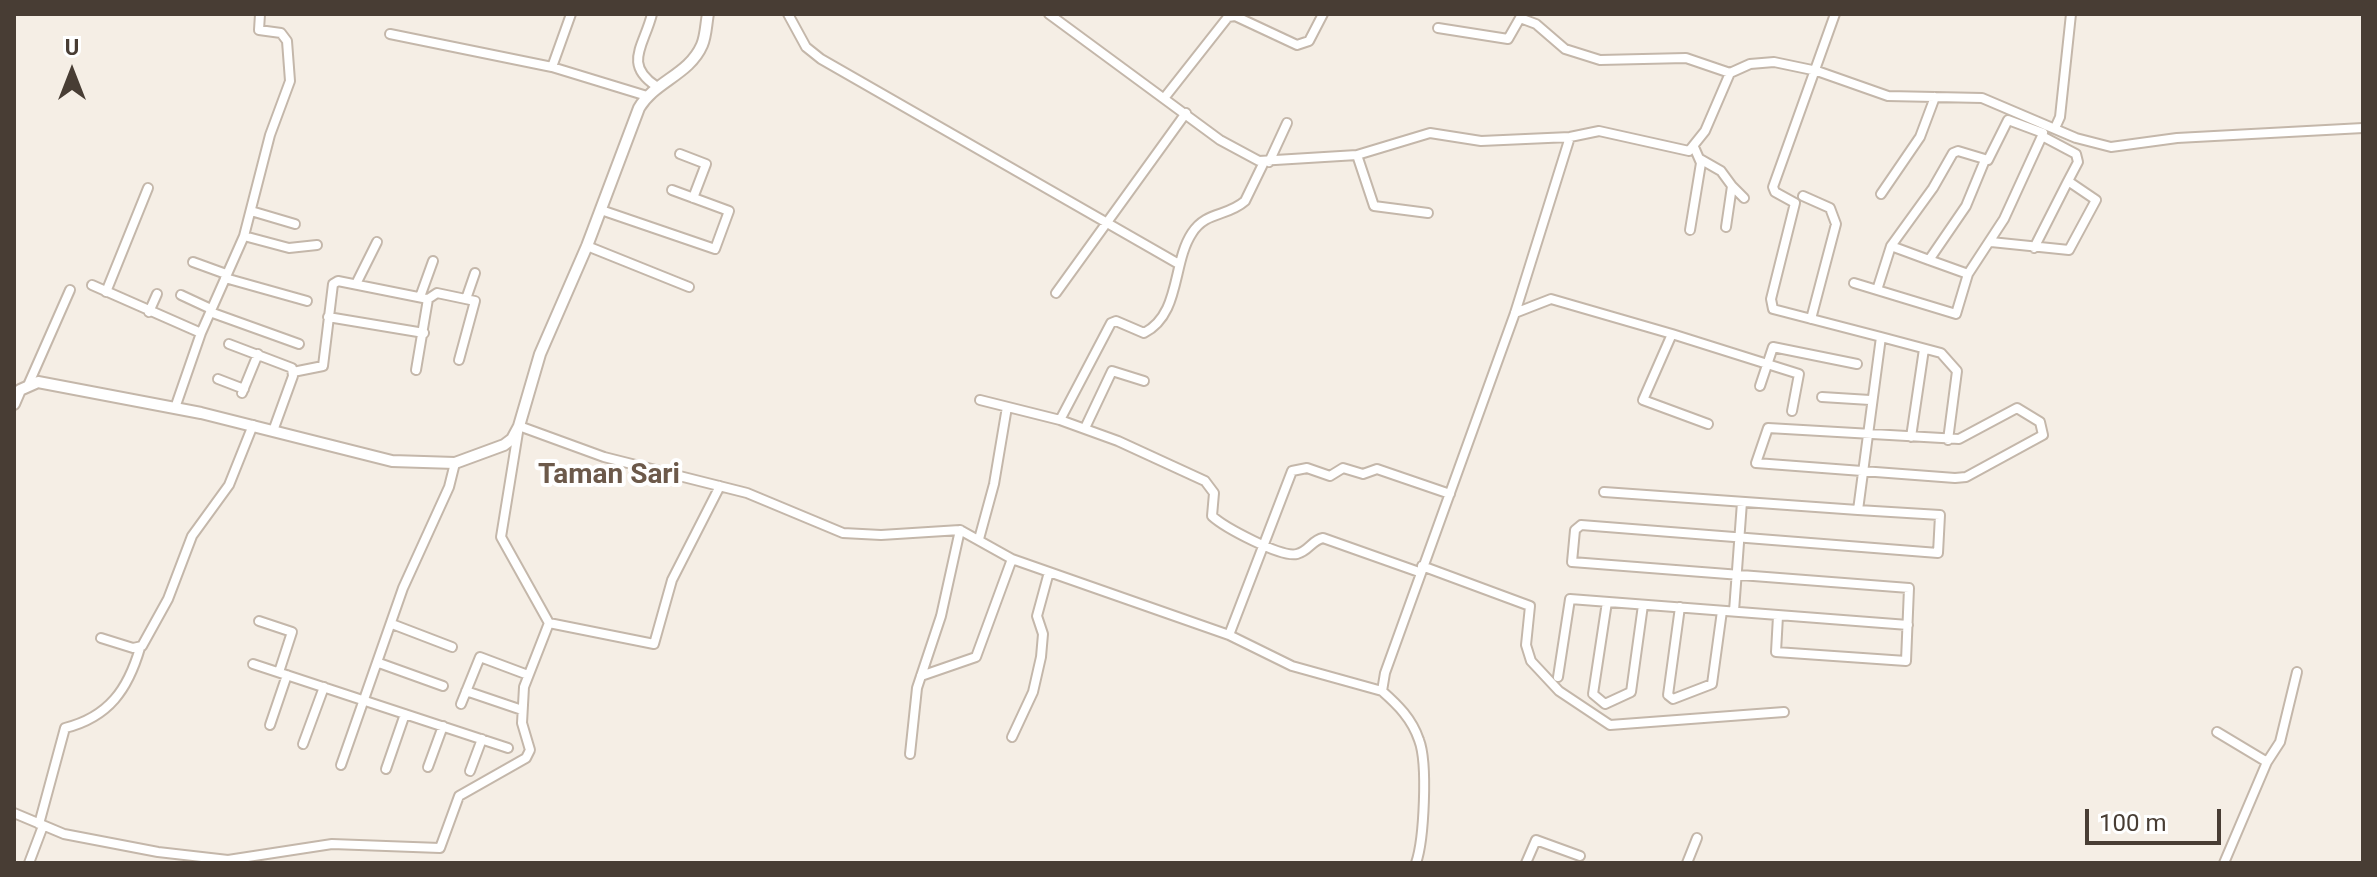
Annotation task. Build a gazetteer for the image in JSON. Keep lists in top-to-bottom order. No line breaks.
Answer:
{"districts":["Taman Sari"],"scale_bar":"100 m","north":"top"}
